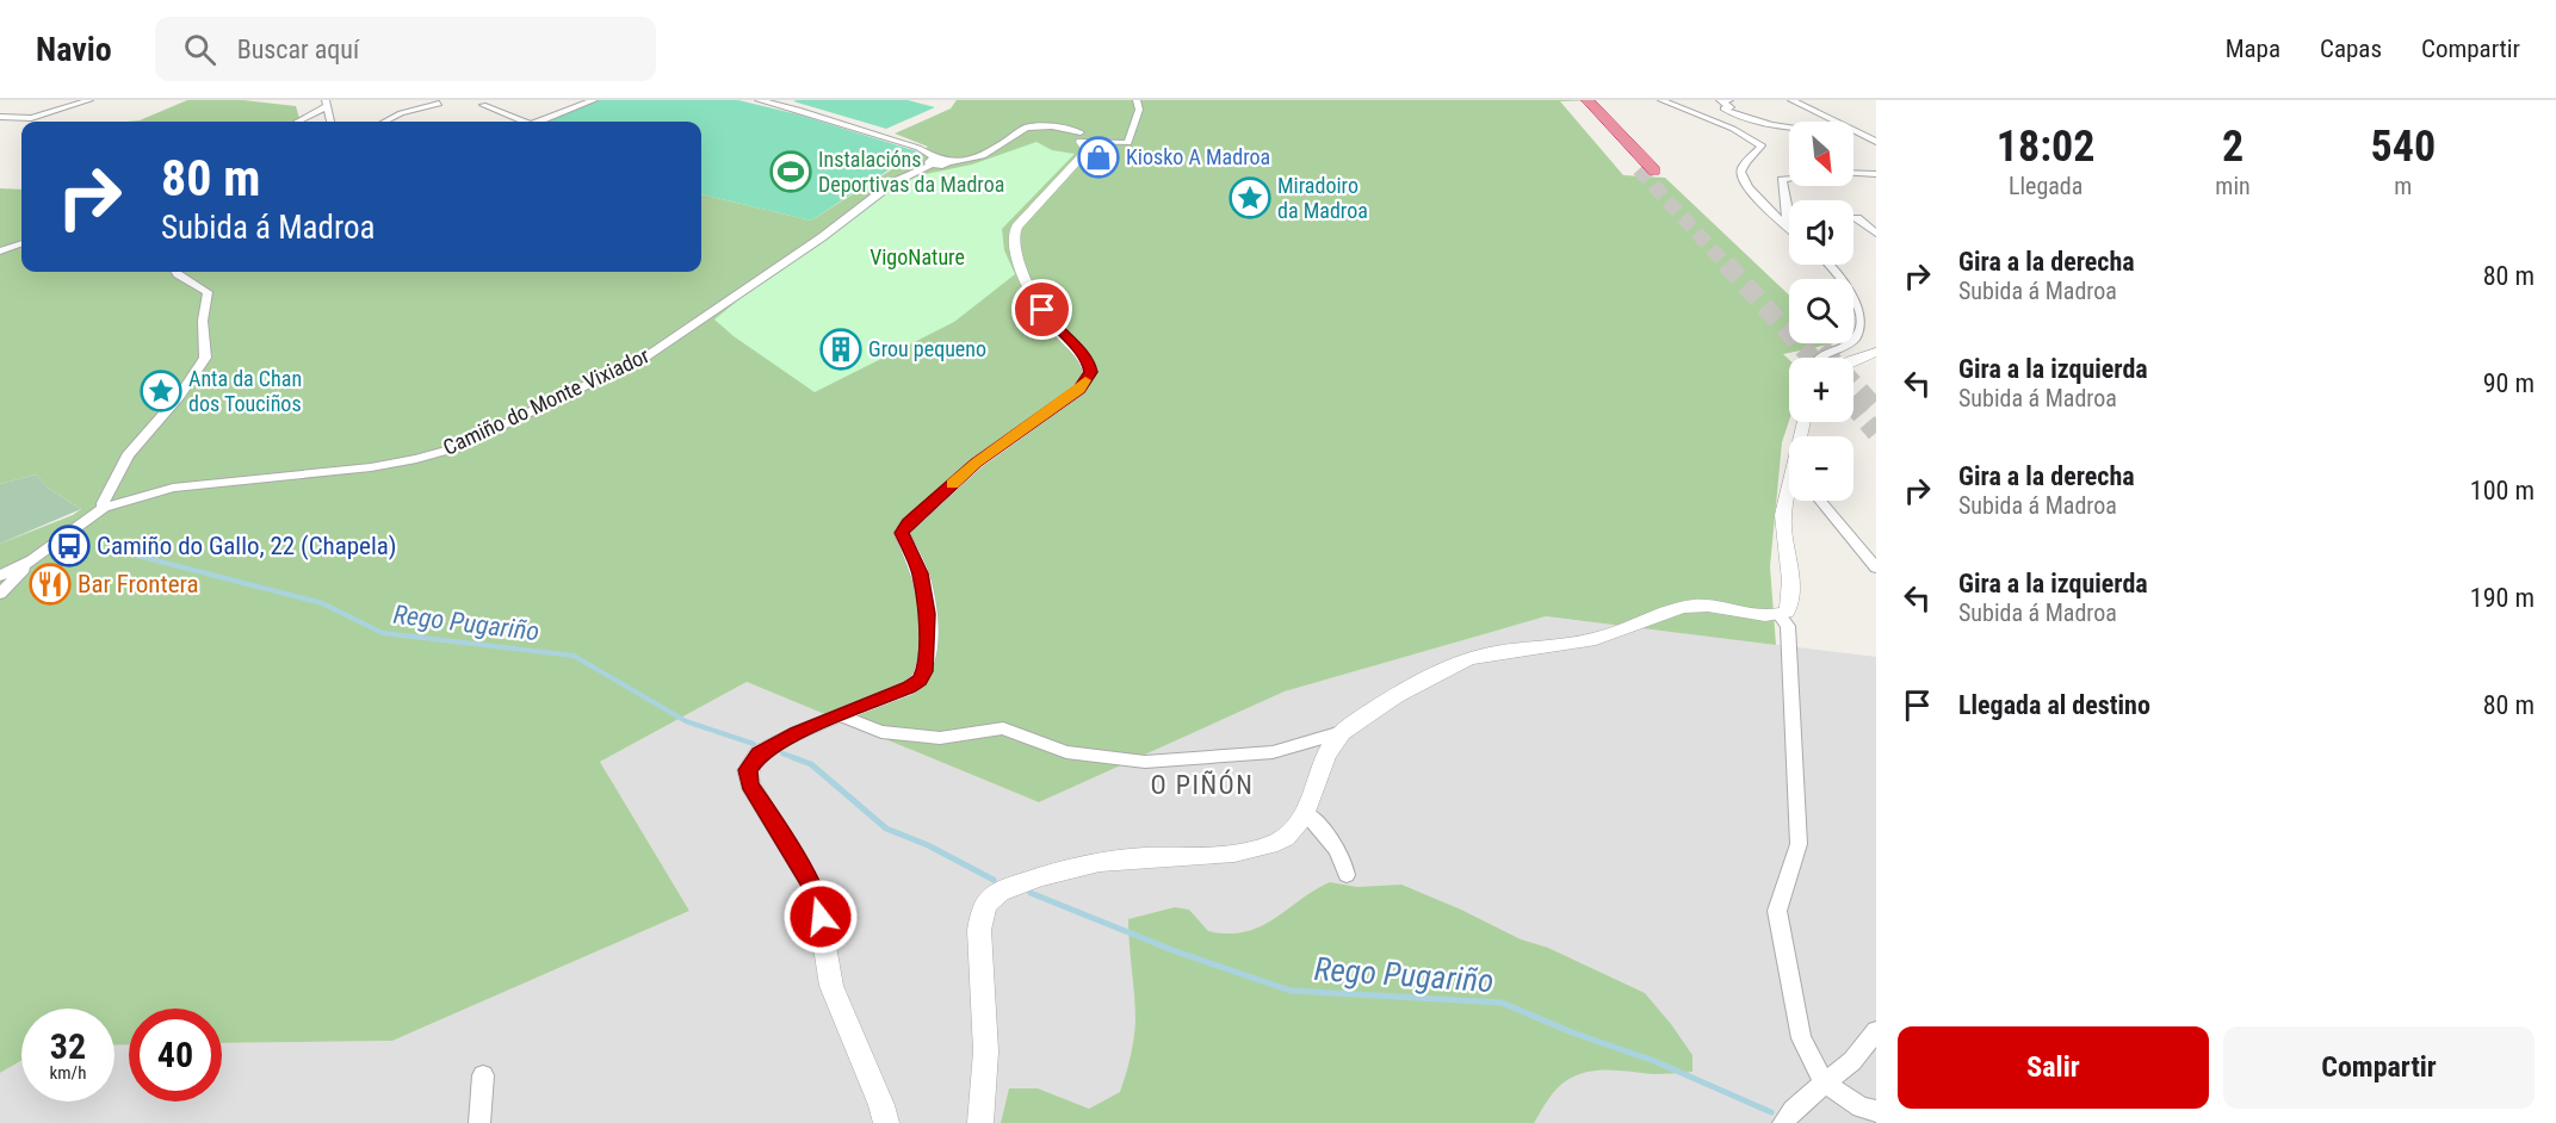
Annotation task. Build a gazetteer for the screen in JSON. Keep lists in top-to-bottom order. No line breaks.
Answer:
{"streets":{"street":["Camiño do Monte Vixiador"]},"districts":["O PIÑÓN"],"water":["Rego Pugariño"],"parks":["VigoNature"],"places":{"shop":["Kiosko A Madroa"],"sports":["Instalacións Deportivas da Madroa"],"place":["Miradoiro da Madroa","Anta da Chan dos Touciños"],"building":["Grou pequeno"],"bus stop":["Camiño do Gallo, 22 (Chapela)"],"restaurant":["Bar Frontera"]},"north":"bottom right","page":{"header":"Navio","search":"Buscar aquí","nav":["Mapa","Capas","Compartir"],"eta":["18:02","Llegada","2","min","540","m"],"map_buttons":["+","−"],"turn":["80 m","Subida á Madroa"],"list":[{"name":"Gira a la derecha","note":"Subida á Madroa","value":"80 m"},{"name":"Gira a la izquierda","note":"Subida á Madroa","value":"90 m"},{"name":"Gira a la derecha","note":"Subida á Madroa","value":"100 m"},{"name":"Gira a la izquierda","note":"Subida á Madroa","value":"190 m"},{"name":"Llegada al destino","value":"80 m"}],"speed":"32 km/h","limit":"40","buttons":["Salir","Compartir"]}}
